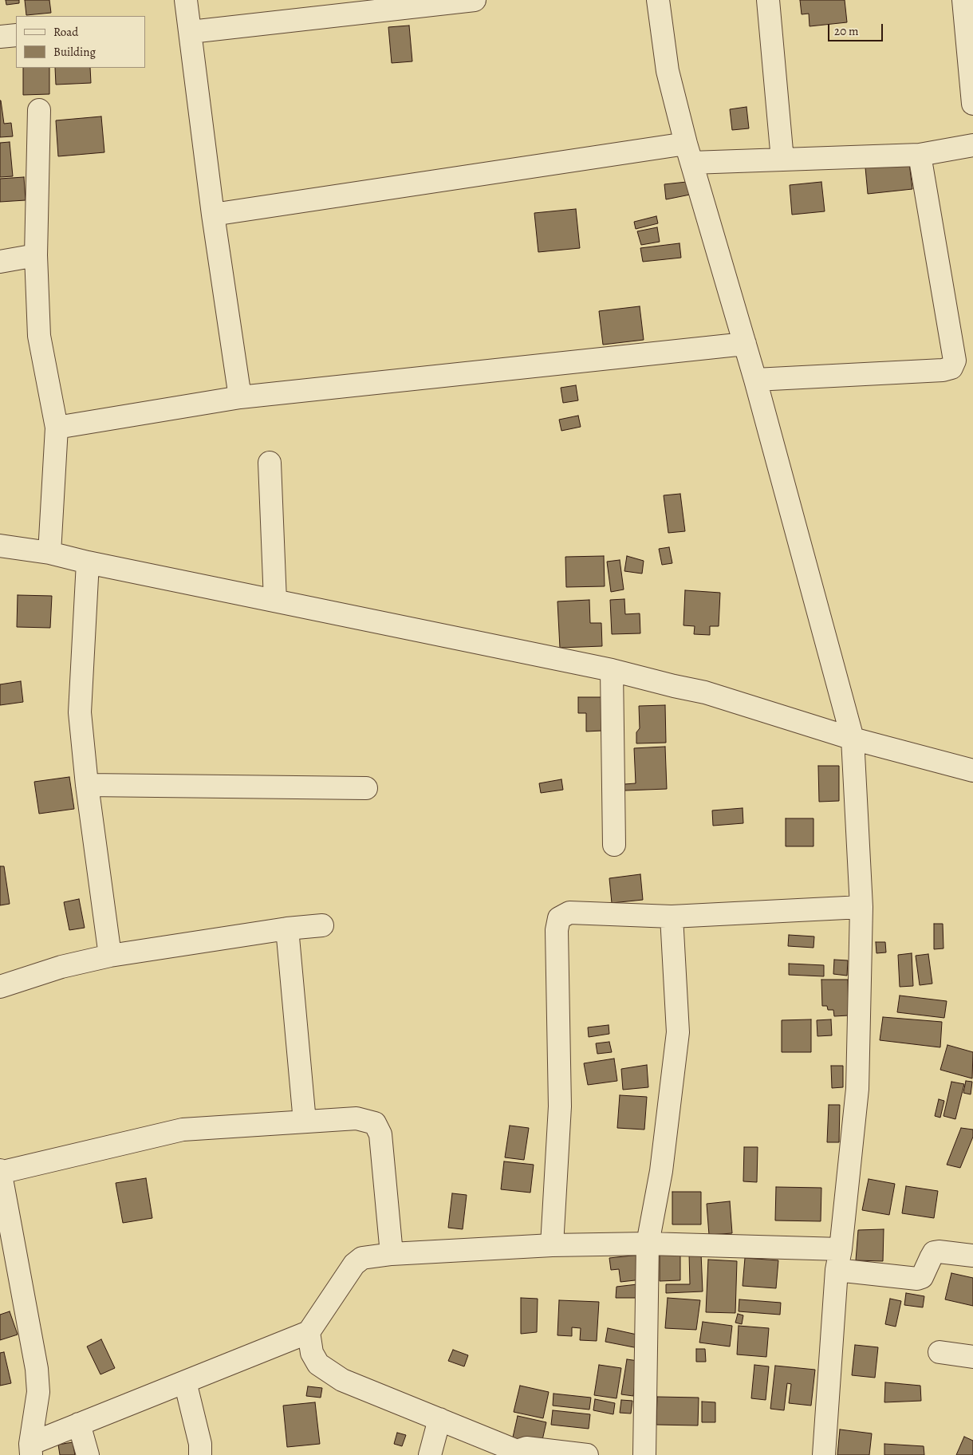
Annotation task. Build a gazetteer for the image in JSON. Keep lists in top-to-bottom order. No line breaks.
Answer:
{"legend":["Road","Building"],"scale_bar":"20 m"}
